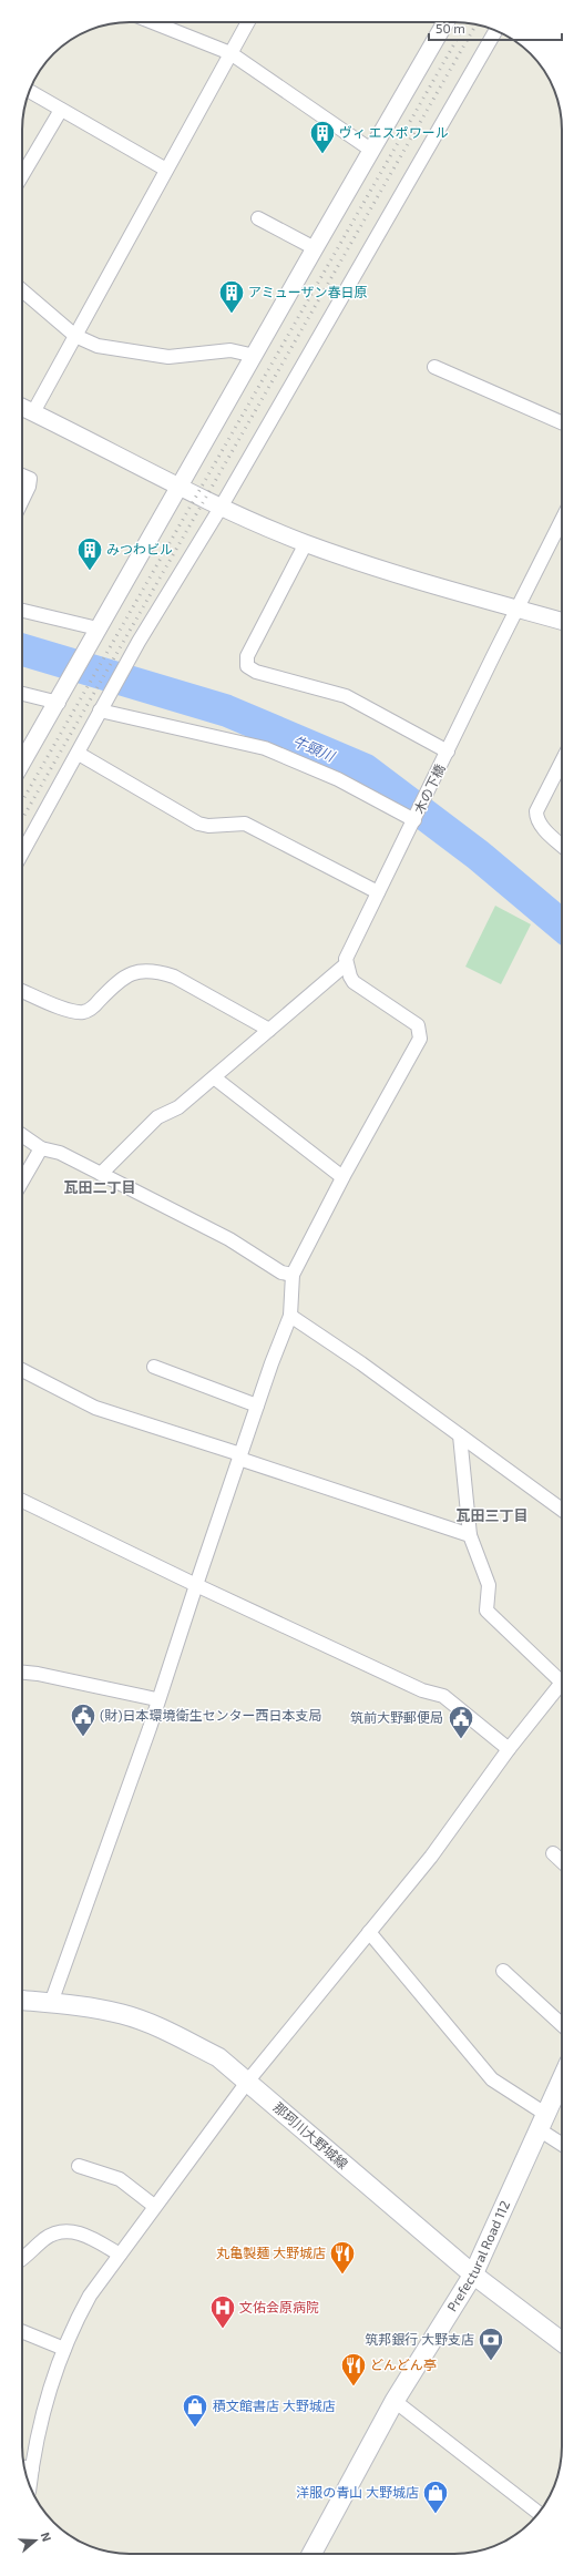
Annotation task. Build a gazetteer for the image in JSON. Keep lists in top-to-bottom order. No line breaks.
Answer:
{"streets":{"main road":["那珂川大野城線","Prefectural Road 112"],"street":["木の下橋"]},"crossings":[["那珂川大野城線","Prefectural Road 112"]],"districts":["瓦田二丁目","瓦田三丁目"],"water":["牛頸川"],"places":{"building":["ヴィ エスポワール","アミューザン春日原","みつわビル"],"public building":["(財)日本環境衛生センター西日本支局","筑前大野郵便局"],"restaurant":["丸亀製麺 大野城店","どんどん亭"],"hospital":["文佑会原病院"],"bank":["筑邦銀行 大野支店"],"shop":["積文館書店 大野城店","洋服の青山 大野城店"]},"scale_bar":"50 m","north":"right"}
